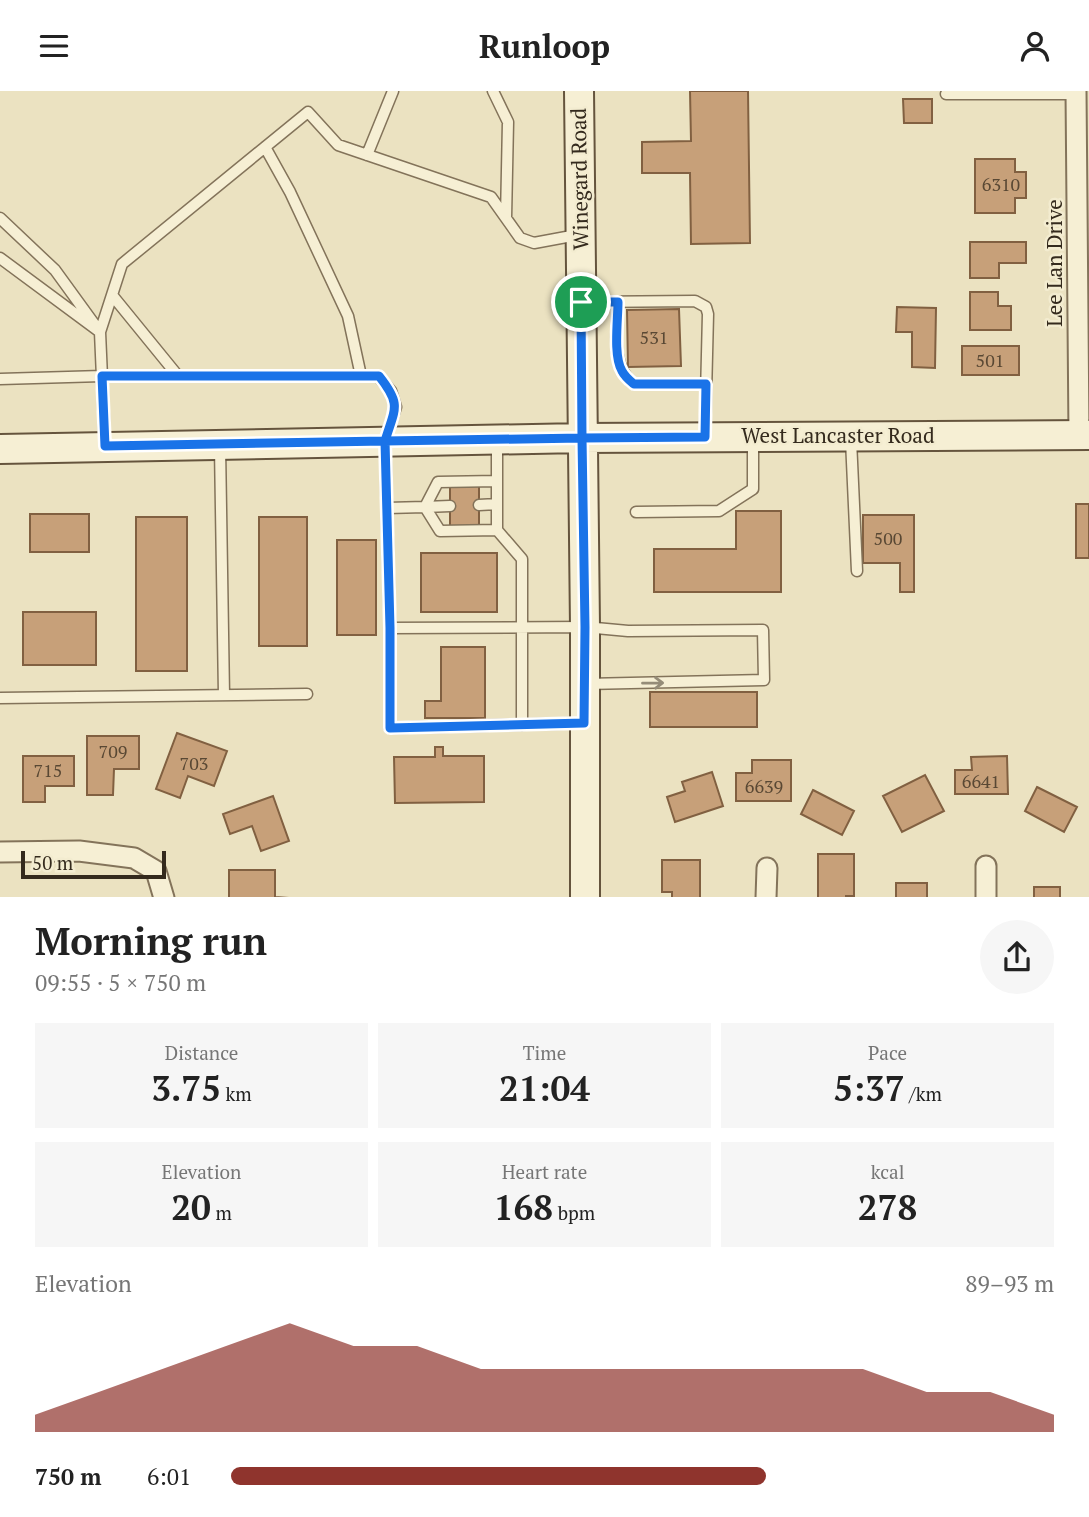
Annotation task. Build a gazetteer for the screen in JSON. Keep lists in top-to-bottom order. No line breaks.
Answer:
{"streets":{"street":["Winegard Road","Lee Lan Drive","West Lancaster Road"]},"crossings":[["Winegard Road","West Lancaster Road"],["Lee Lan Drive","West Lancaster Road"]],"house_numbers":["6310","531","501","500","709","703","715","6641","6639"],"scale_bar":"50 m","page":{"header":"Runloop","scale":"50 m","heading":["Morning run","09:55 · 5 × 750 m"],"stats":[["Distance","3.75 km"],["Time","21:04"],["Pace","5:37 /km"],["Elevation","20 m"],["Heart rate","168 bpm"],["kcal","278"]],"chart":["Elevation","89–93 m"],"list":[{"name":"750 m","note":"6:01"}]}}
